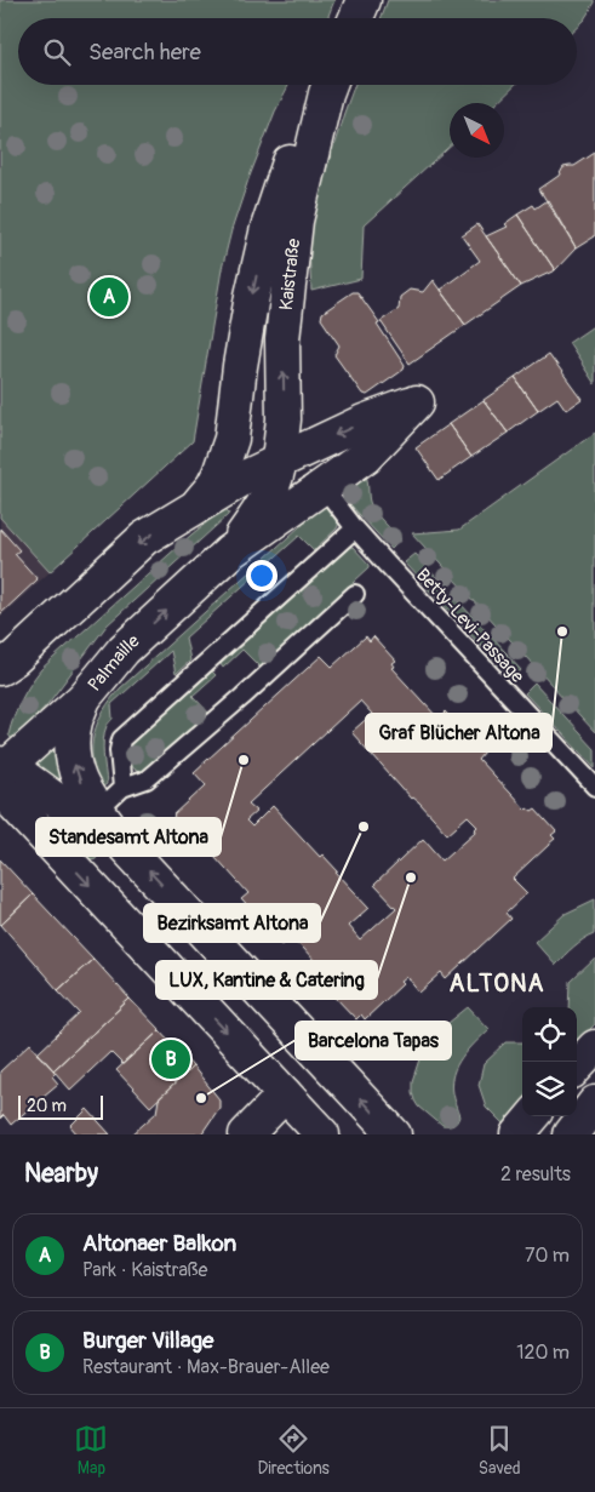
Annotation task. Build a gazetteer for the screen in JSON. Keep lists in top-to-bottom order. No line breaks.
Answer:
{"streets":{"main road":["Kaistraße","Palmaille"],"lane":["Betty-Levi-Passage"]},"crossings":[["Kaistraße","Palmaille"],["Betty-Levi-Passage","Palmaille"]],"districts":["ALTONA"],"places":["Graf Blücher Altona","Standesamt Altona","Bezirksamt Altona","LUX, Kantine & Catering","Barcelona Tapas"],"scale_bar":"20 m","north":"bottom right","page":{"search":"Search here","pins":["A","B"],"scale":"20 m","heading":["Nearby","2 results"],"list":[{"mark":"A","name":"Altonaer Balkon","note":"Park · Kaistraße","value":"70 m"},{"mark":"B","name":"Burger Village","note":"Restaurant · Max-Brauer-Allee","value":"120 m"}],"nav":["Map","Directions","Saved"]}}
